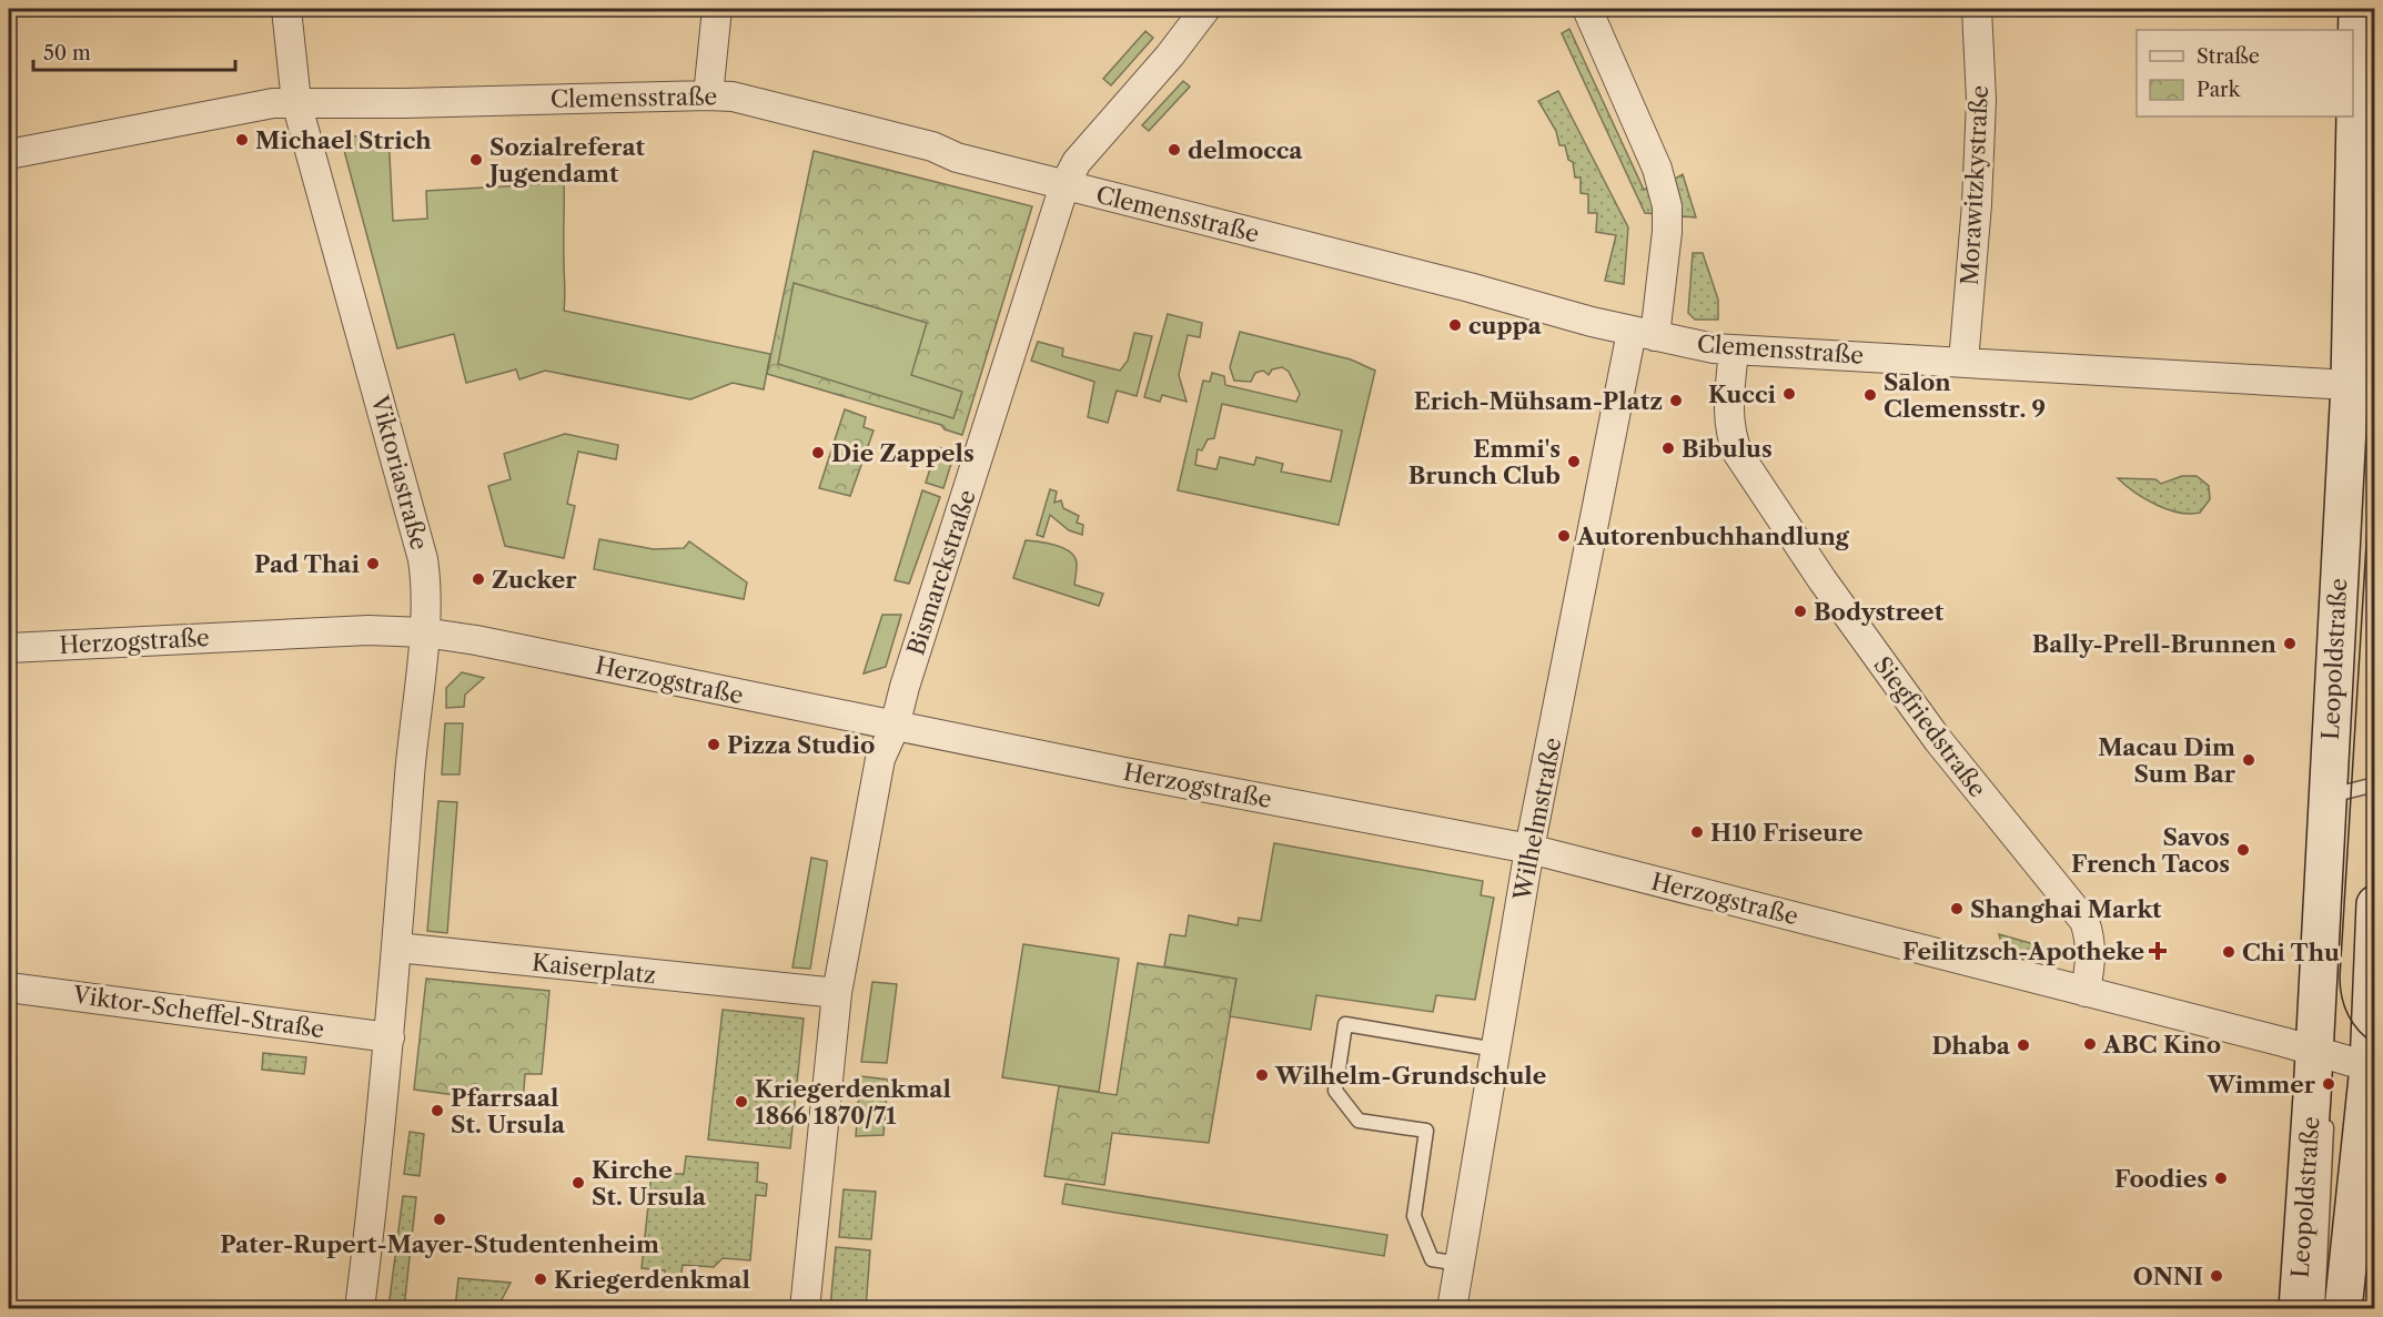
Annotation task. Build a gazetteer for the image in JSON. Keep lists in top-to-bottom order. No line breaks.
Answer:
{"streets":{"main road":["Leopoldstraße"],"street":["Clemensstraße","Morawitzkystraße","Viktoriastraße","Bismarckstraße","Herzogstraße","Siegfriedstraße","Wilhelmstraße","Kaiserplatz","Viktor-Scheffel-Straße"]},"crossings":[["Clemensstraße","Morawitzkystraße"],["Clemensstraße","Viktoriastraße"],["Clemensstraße","Bismarckstraße"],["Clemensstraße","Leopoldstraße"],["Clemensstraße","Siegfriedstraße"],["Clemensstraße","Wilhelmstraße"],["Viktoriastraße","Herzogstraße"],["Viktoriastraße","Kaiserplatz"],["Bismarckstraße","Herzogstraße"],["Bismarckstraße","Kaiserplatz"],["Herzogstraße","Leopoldstraße"],["Herzogstraße","Siegfriedstraße"],["Herzogstraße","Wilhelmstraße"]],"places":{"other":["Michael Strich","delmocca","Sozialreferat Jugendamt","cuppa","Kucci","Salon Clemensstr. 9","Erich-Mühsam-Platz","Bibulus","Die Zappels","Emmi's Brunch Club","Autorenbuchhandlung","Pad Thai","Zucker","Bodystreet","Bally-Prell-Brunnen","Pizza Studio","Macau Dim Sum Bar","H10 Friseure","Savos French Tacos","Shanghai Markt","Chi Thu","ABC Kino","Dhaba","Wilhelm-Grundschule","Wimmer","Kriegerdenkmal 1866 1870/71","Pfarrsaal St. Ursula","Foodies","Kirche St. Ursula","Pater-Rupert-Mayer-Studentenheim","ONNI","Kriegerdenkmal"],"health":["Feilitzsch-Apotheke"]},"legend":["Straße","Park"],"scale_bar":"50 m"}
